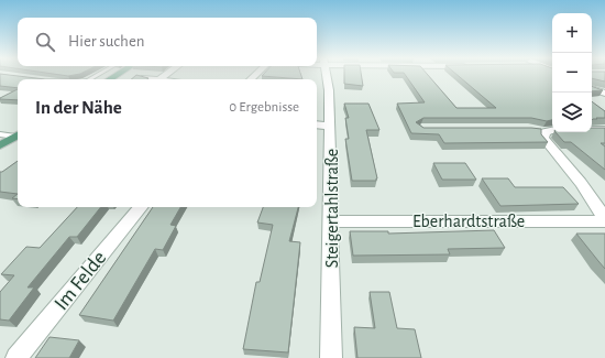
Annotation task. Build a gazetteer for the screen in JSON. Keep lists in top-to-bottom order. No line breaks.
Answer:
{"streets":{"street":["Steigertahlstraße","Eberhardtstraße","Im Felde"]},"crossings":[["Steigertahlstraße","Eberhardtstraße"]],"page":{"map_buttons":["+","−"],"search":"Hier suchen","heading":["In der Nähe","0 Ergebnisse"]}}
